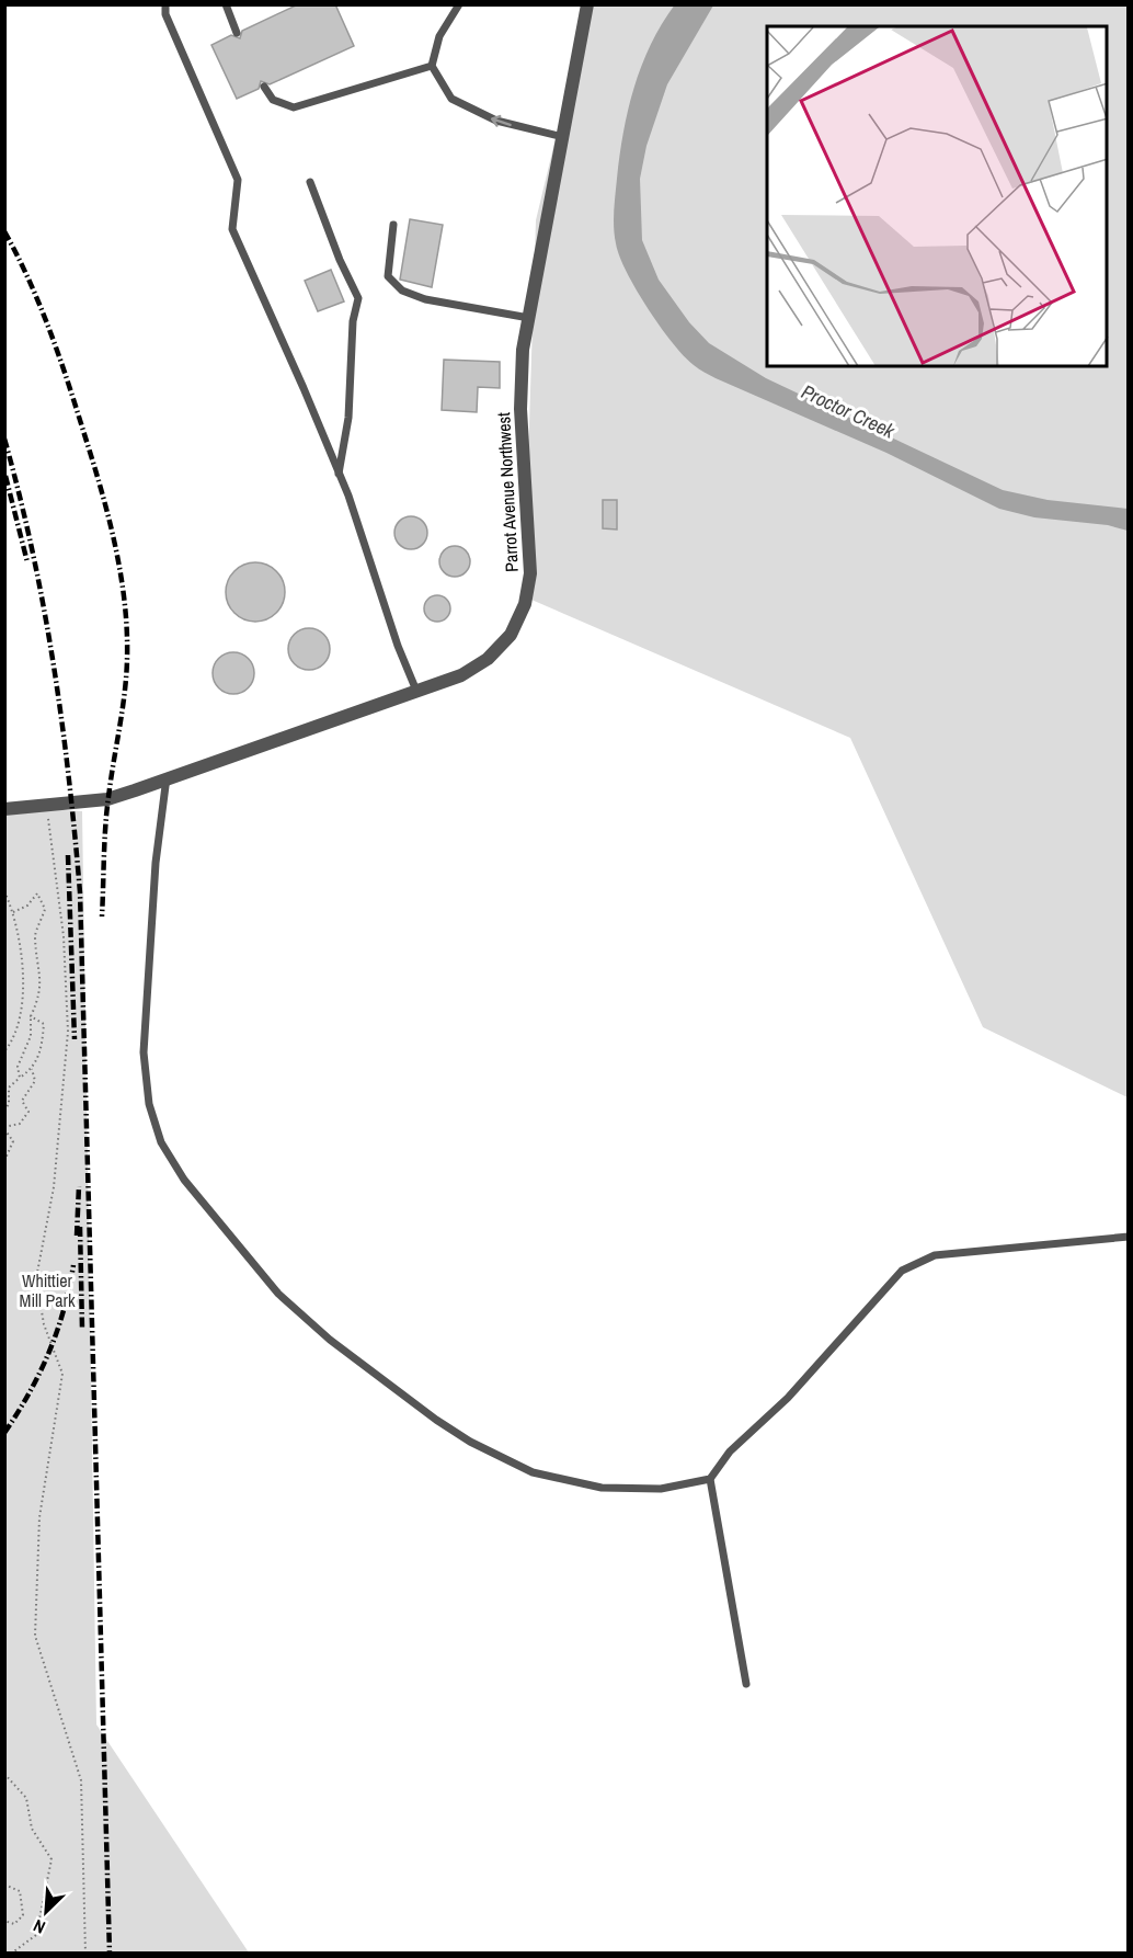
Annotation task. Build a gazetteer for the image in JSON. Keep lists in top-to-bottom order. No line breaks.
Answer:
{"streets":{"street":["Parrot Avenue Northwest"]},"water":["Proctor Creek"],"parks":["Whittier Mill Park"],"north":"bottom left"}
